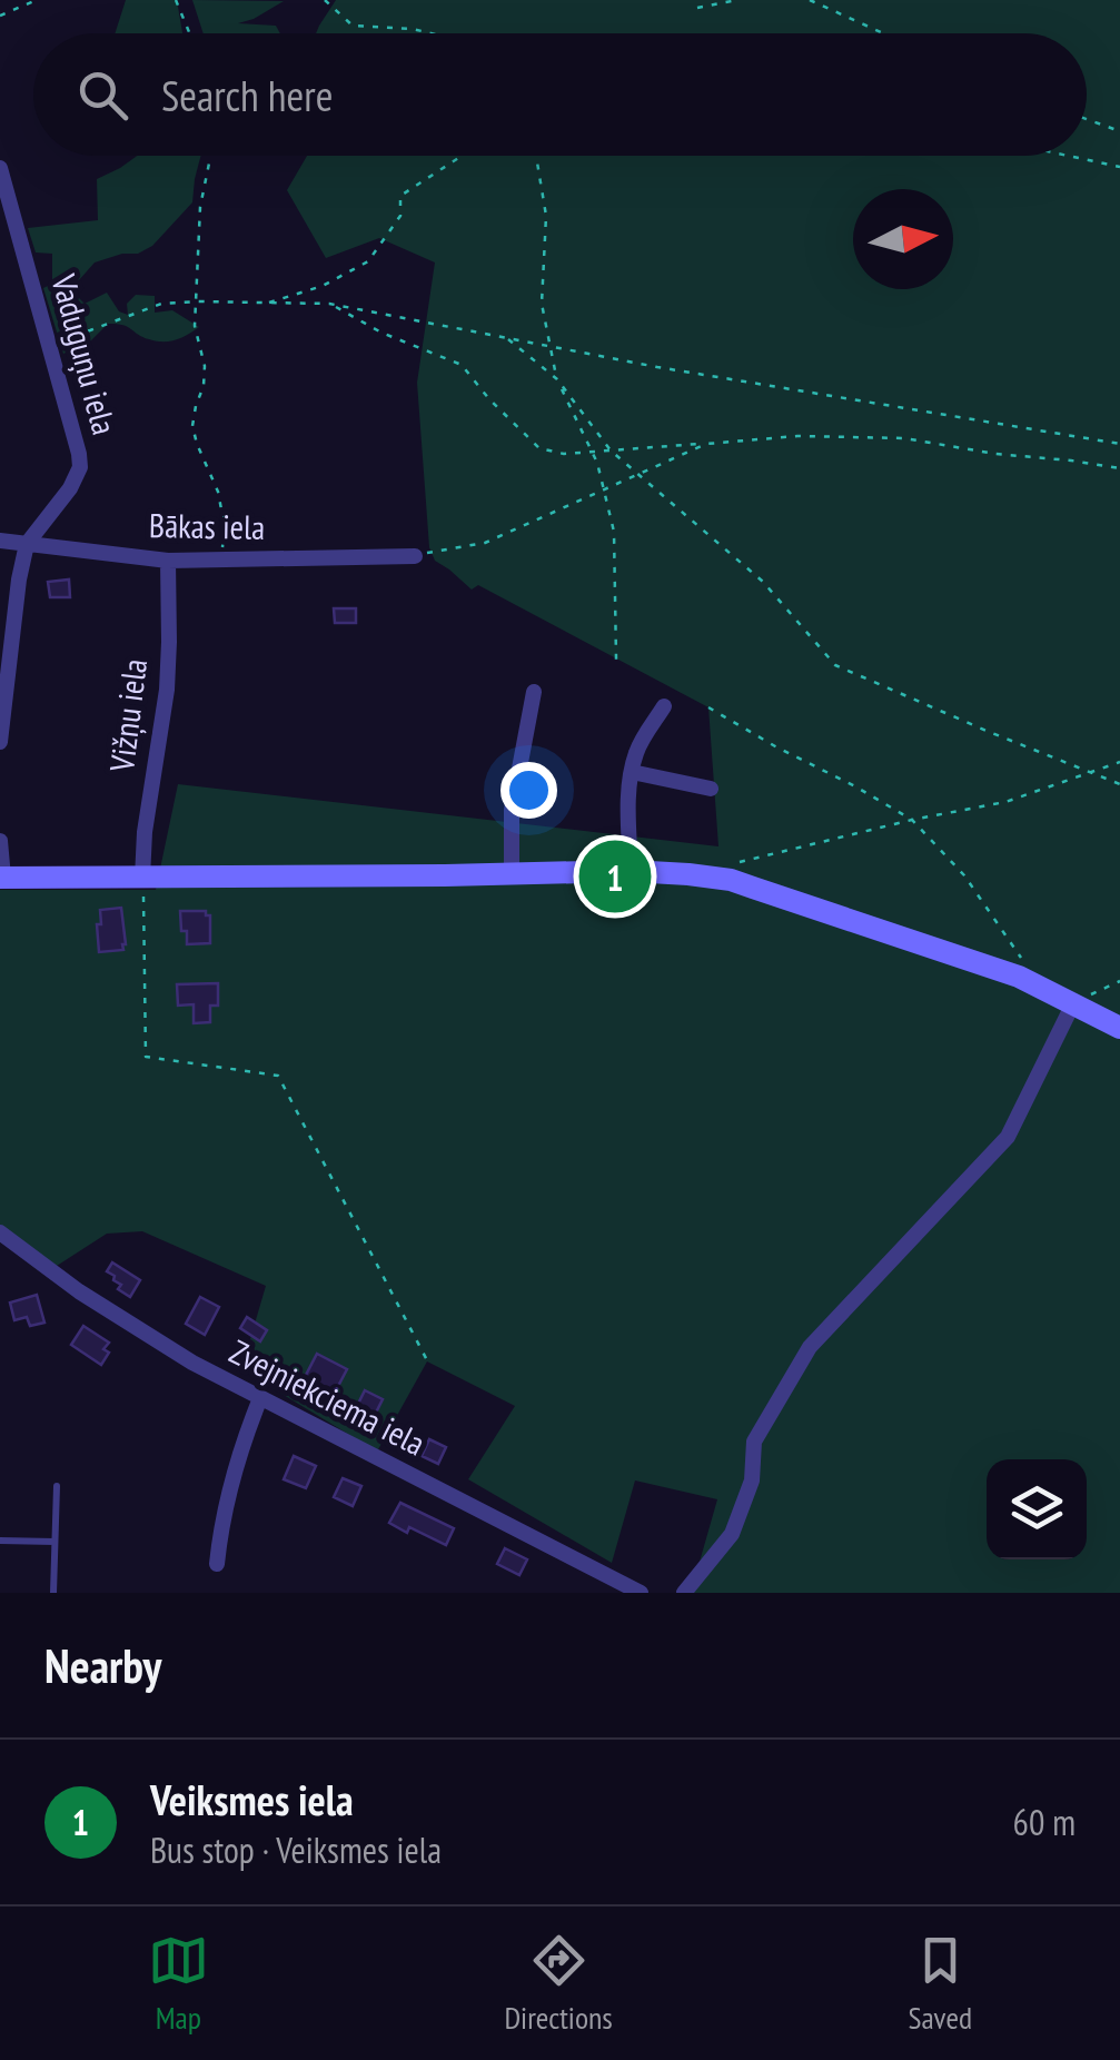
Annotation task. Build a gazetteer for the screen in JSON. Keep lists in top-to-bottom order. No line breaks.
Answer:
{"streets":{"street":["Vaduguņu iela","Bākas iela","Vižņu iela","Zvejniekciema iela"]},"crossings":[["Vaduguņu iela","Bākas iela"],["Bākas iela","Vižņu iela"]],"north":"right","page":{"search":"Search here","pins":"1","heading":"Nearby","list":[{"mark":"1","name":"Veiksmes iela","note":"Bus stop · Veiksmes iela","value":"60 m"}],"nav":["Map","Directions","Saved"]}}
